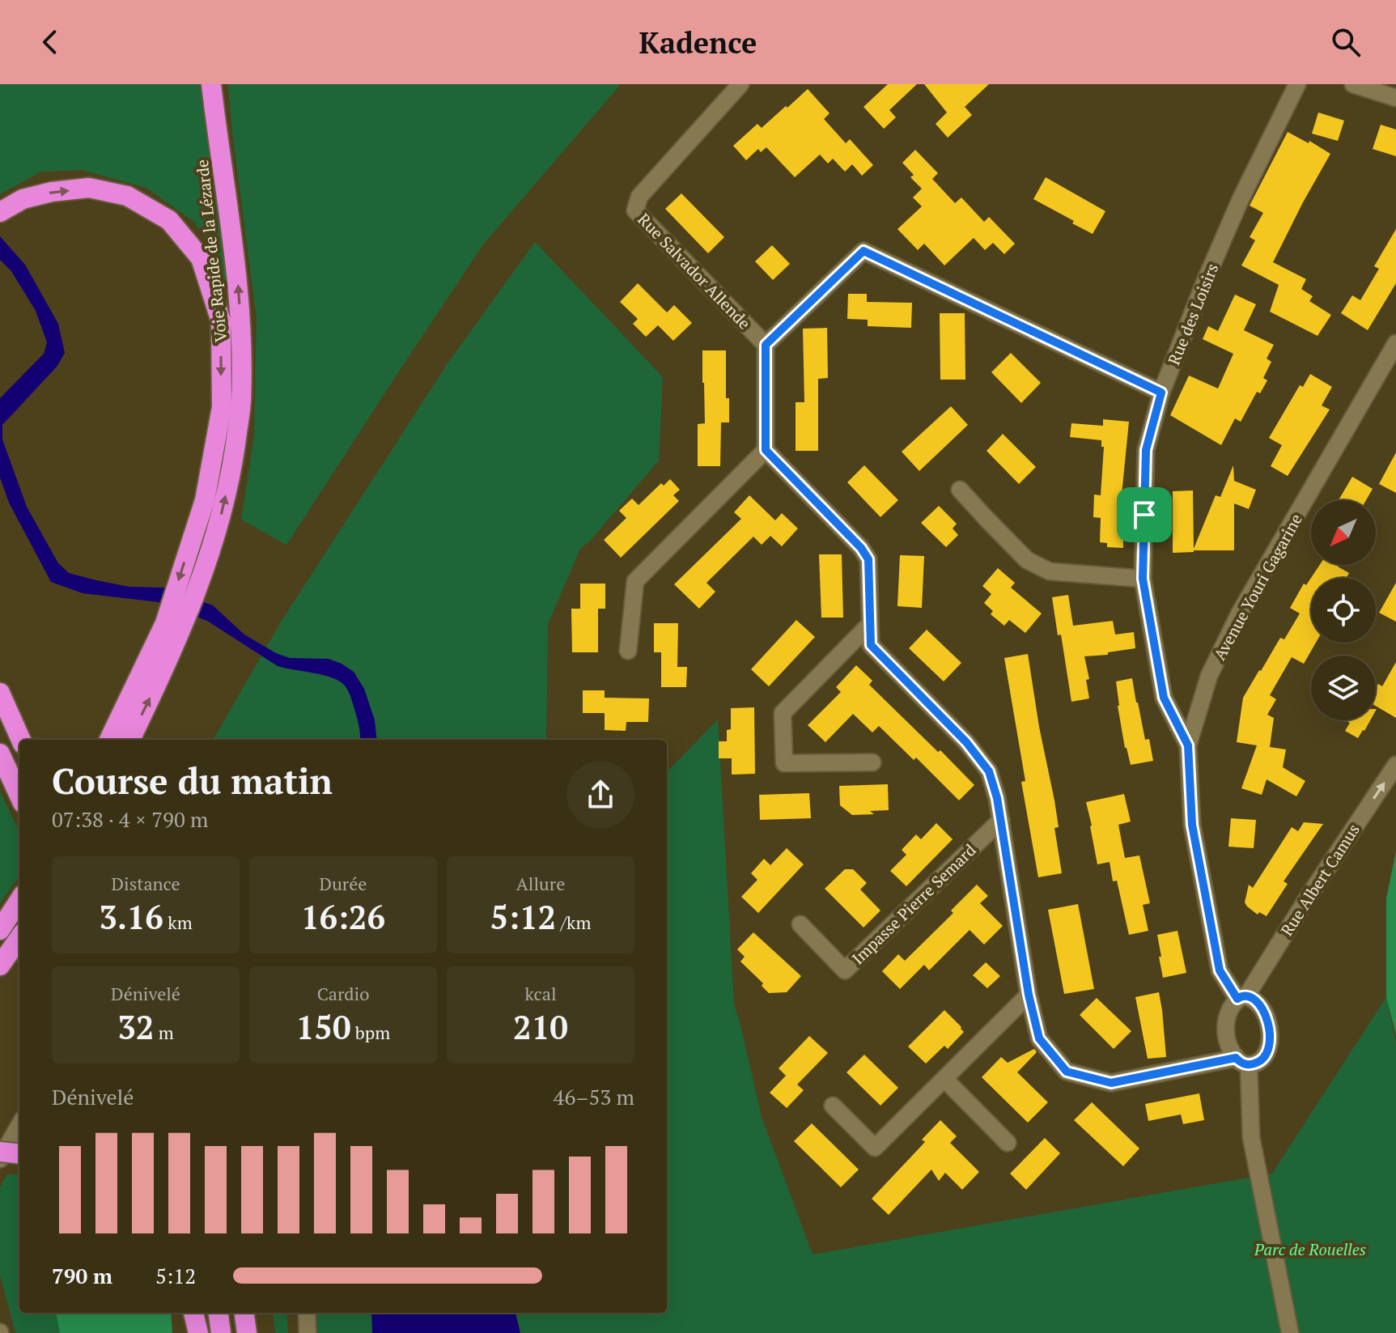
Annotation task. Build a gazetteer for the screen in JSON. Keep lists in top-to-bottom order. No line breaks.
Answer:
{"streets":{"highway":["Voie Rapide de la Lézarde"],"street":["Rue Salvador Allende","Rue des Loisirs","Avenue Youri Gagarine","Rue Albert Camus","Impasse Pierre Semard"]},"crossings":[["Rue des Loisirs","Avenue Youri Gagarine"],["Avenue Youri Gagarine","Rue Albert Camus"]],"one_way":["Rue Albert Camus"],"parks":["Parc de Rouelles"],"north":"bottom left","page":{"header":"Kadence","heading":["Course du matin","07:38 · 4 × 790 m"],"stats":[["Distance","3.16 km"],["Durée","16:26"],["Allure","5:12 /km"],["Dénivelé","32 m"],["Cardio","150 bpm"],["kcal","210"]],"chart":["Dénivelé","46–53 m"],"list":[{"name":"790 m","note":"5:12"}]}}
